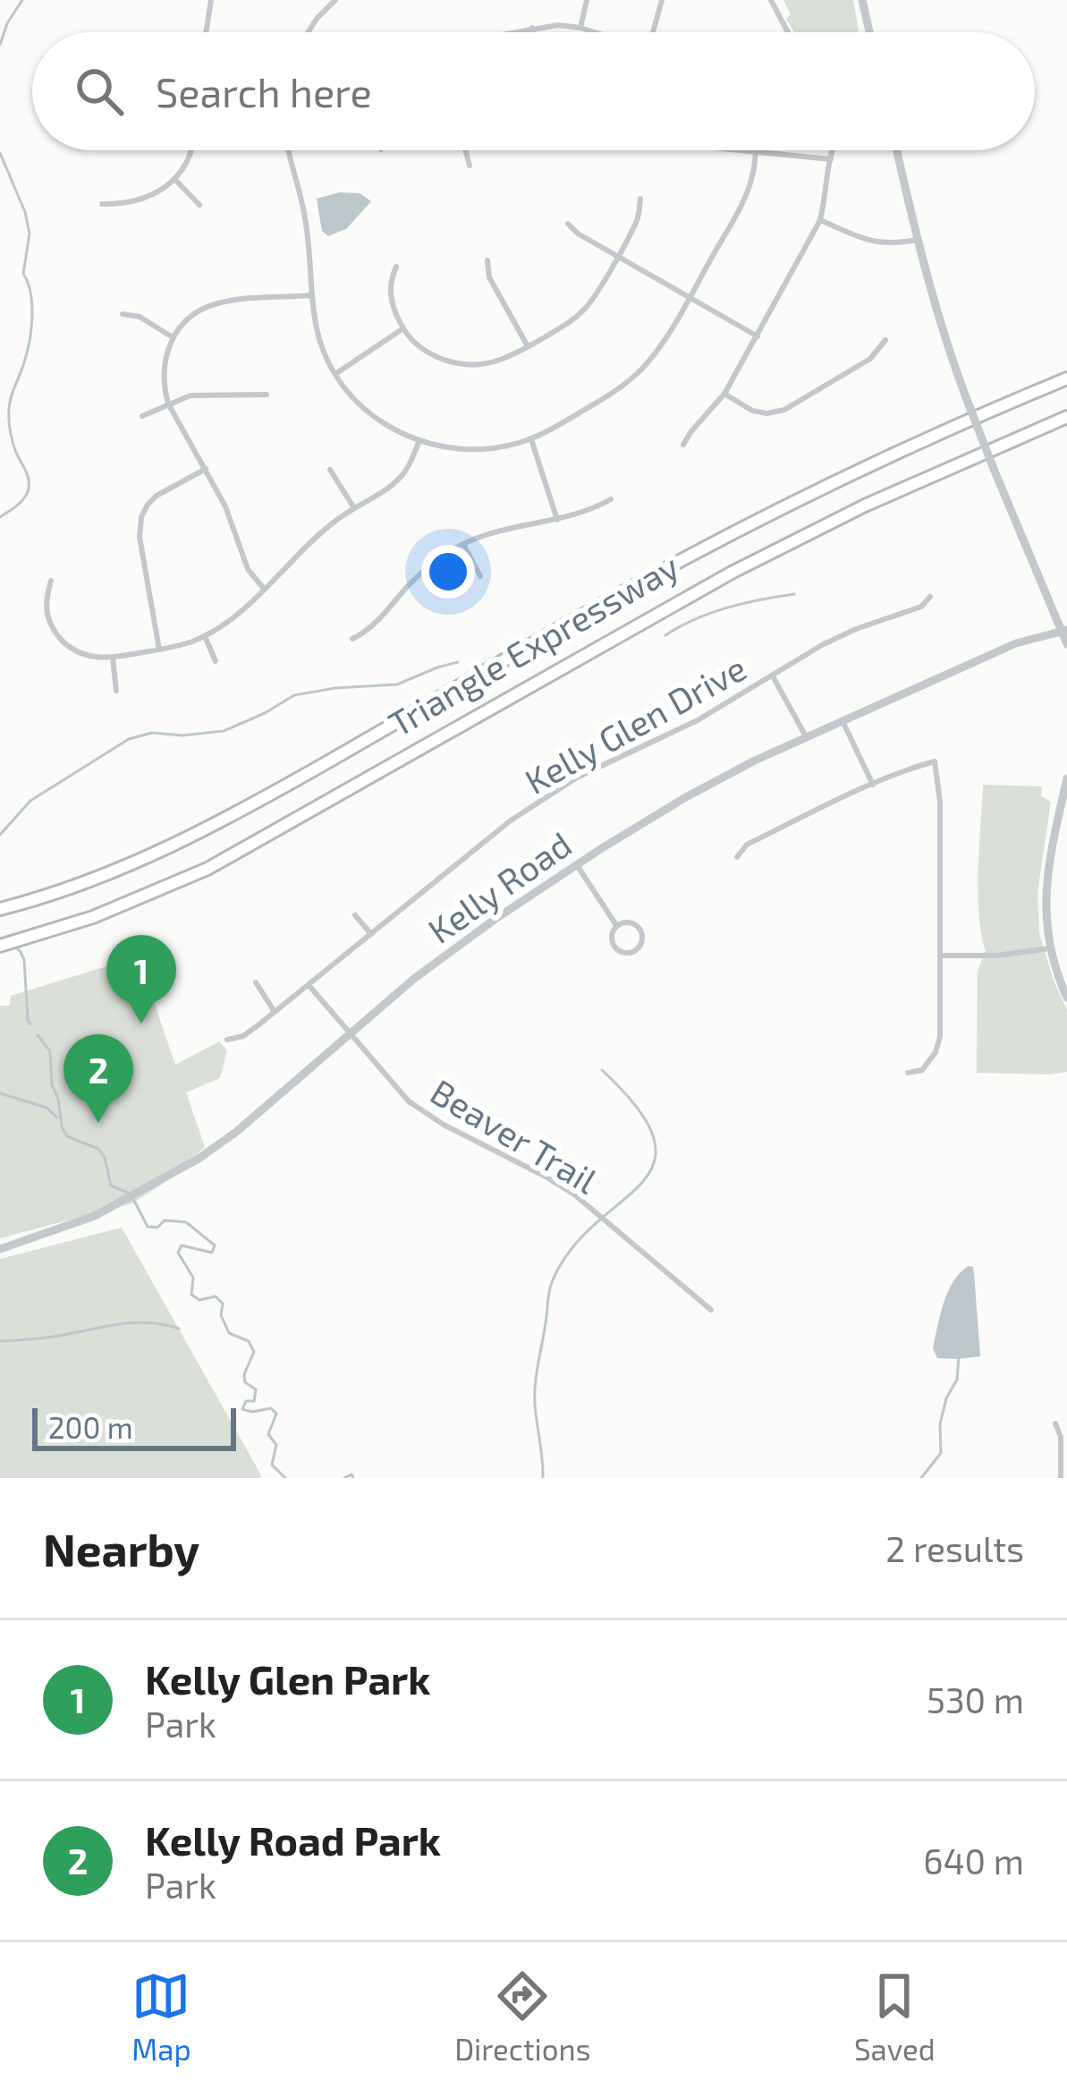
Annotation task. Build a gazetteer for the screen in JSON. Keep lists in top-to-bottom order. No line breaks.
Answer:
{"streets":{"highway":["Triangle Expressway"],"street":["Kelly Glen Drive","Kelly Road","Beaver Trail"]},"crossings":[["Kelly Glen Drive","Beaver Trail"],["Kelly Road","Beaver Trail"]],"scale_bar":"200 m","page":{"search":"Search here","pins":["1","2"],"scale":"200 m","heading":["Nearby","2 results"],"list":[{"mark":"1","name":"Kelly Glen Park","note":"Park","value":"530 m"},{"mark":"2","name":"Kelly Road Park","note":"Park","value":"640 m"}],"nav":["Map","Directions","Saved"]}}
